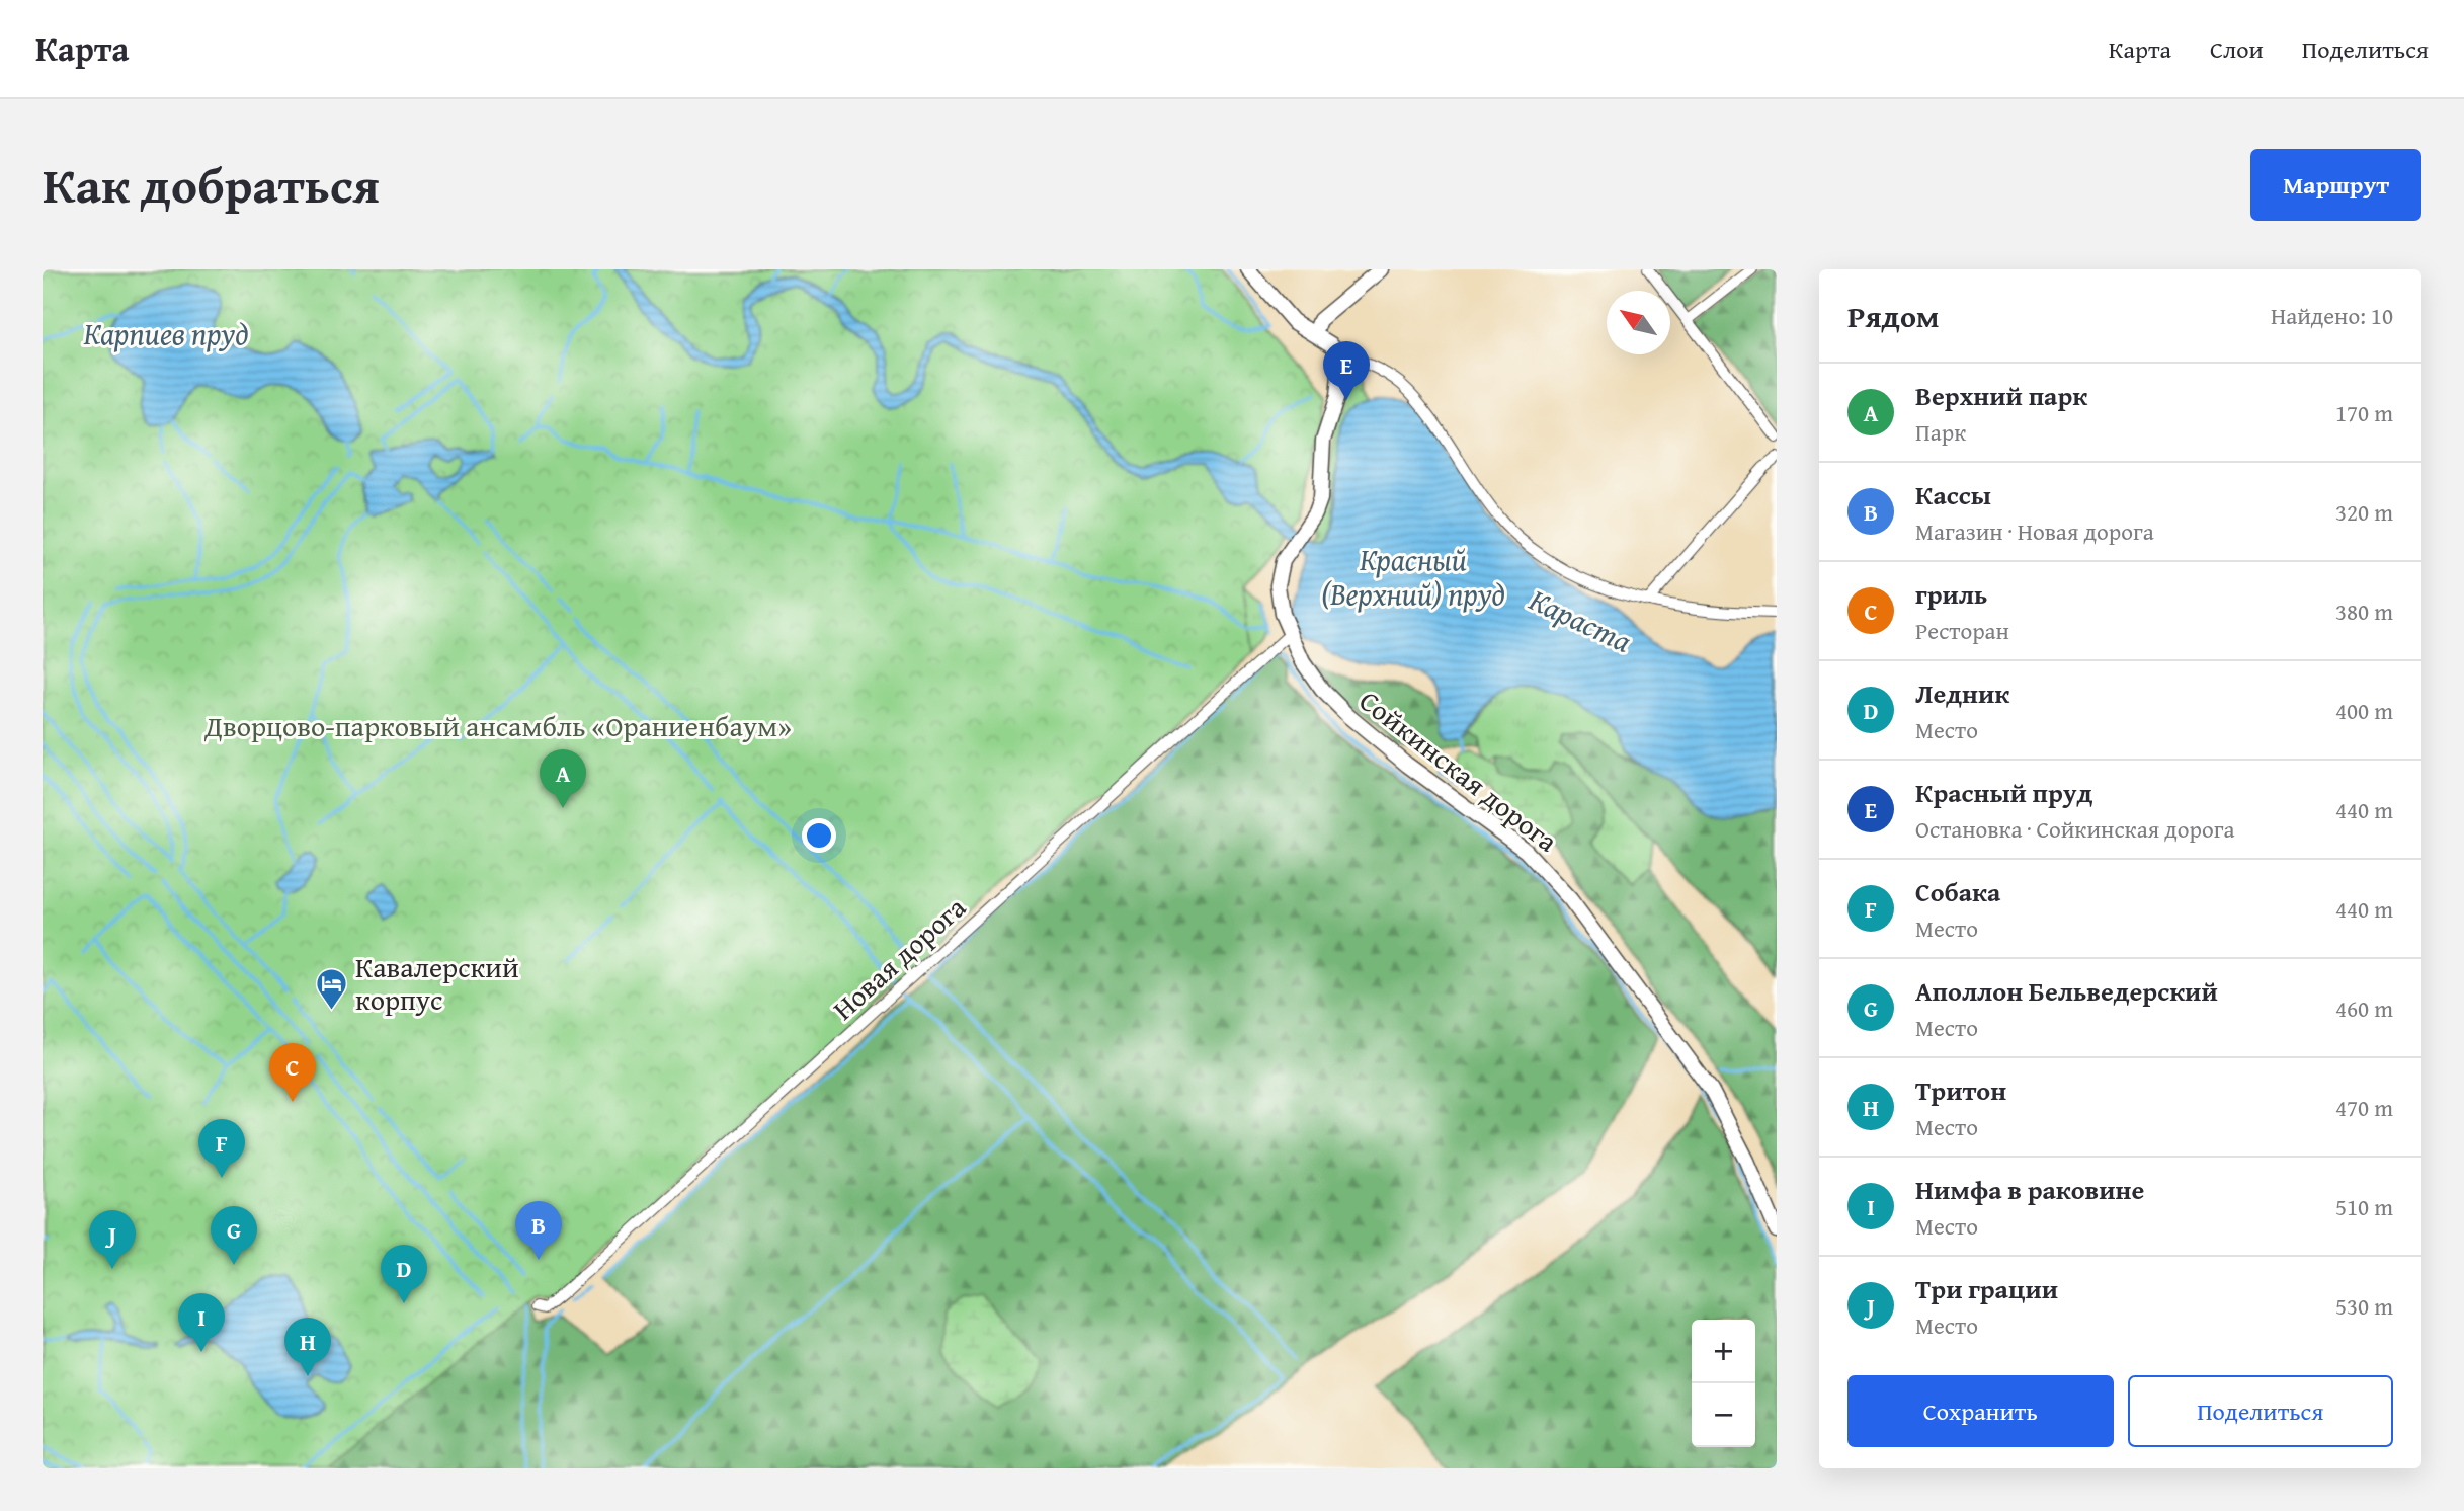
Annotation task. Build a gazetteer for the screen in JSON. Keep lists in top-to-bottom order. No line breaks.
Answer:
{"streets":{"main road":["Сойкинская дорога"],"street":["Новая дорога"]},"crossings":[["Сойкинская дорога","Новая дорога"]],"water":["Карпиев пруд","Красный (Верхний) пруд","Караста"],"parks":["Дворцово-парковый ансамбль «Ораниенбаум»"],"places":{"hotel":["Кавалерский корпус"]},"north":"top left","page":{"header":"Карта","nav":["Карта","Слои","Поделиться"],"title":"Как добраться","buttons":["Маршрут",["Сохранить","Поделиться"]],"heading":["Рядом","Найдено: 10"],"pins":["E","A","C","F","B","G","J","D","I","H"],"list":[{"mark":"A","name":"Верхний парк","note":"Парк","value":"170 m"},{"mark":"B","name":"Кассы","note":"Магазин · Новая дорога","value":"320 m"},{"mark":"C","name":"гриль","note":"Ресторан","value":"380 m"},{"mark":"D","name":"Ледник","note":"Место","value":"400 m"},{"mark":"E","name":"Красный пруд","note":"Остановка · Сойкинская дорога","value":"440 m"},{"mark":"F","name":"Собака","note":"Место","value":"440 m"},{"mark":"G","name":"Аполлон Бельведерский","note":"Место","value":"460 m"},{"mark":"H","name":"Тритон","note":"Место","value":"470 m"},{"mark":"I","name":"Нимфа в раковине","note":"Место","value":"510 m"},{"mark":"J","name":"Три грации","note":"Место","value":"530 m"}],"map_buttons":["+","−"]}}
